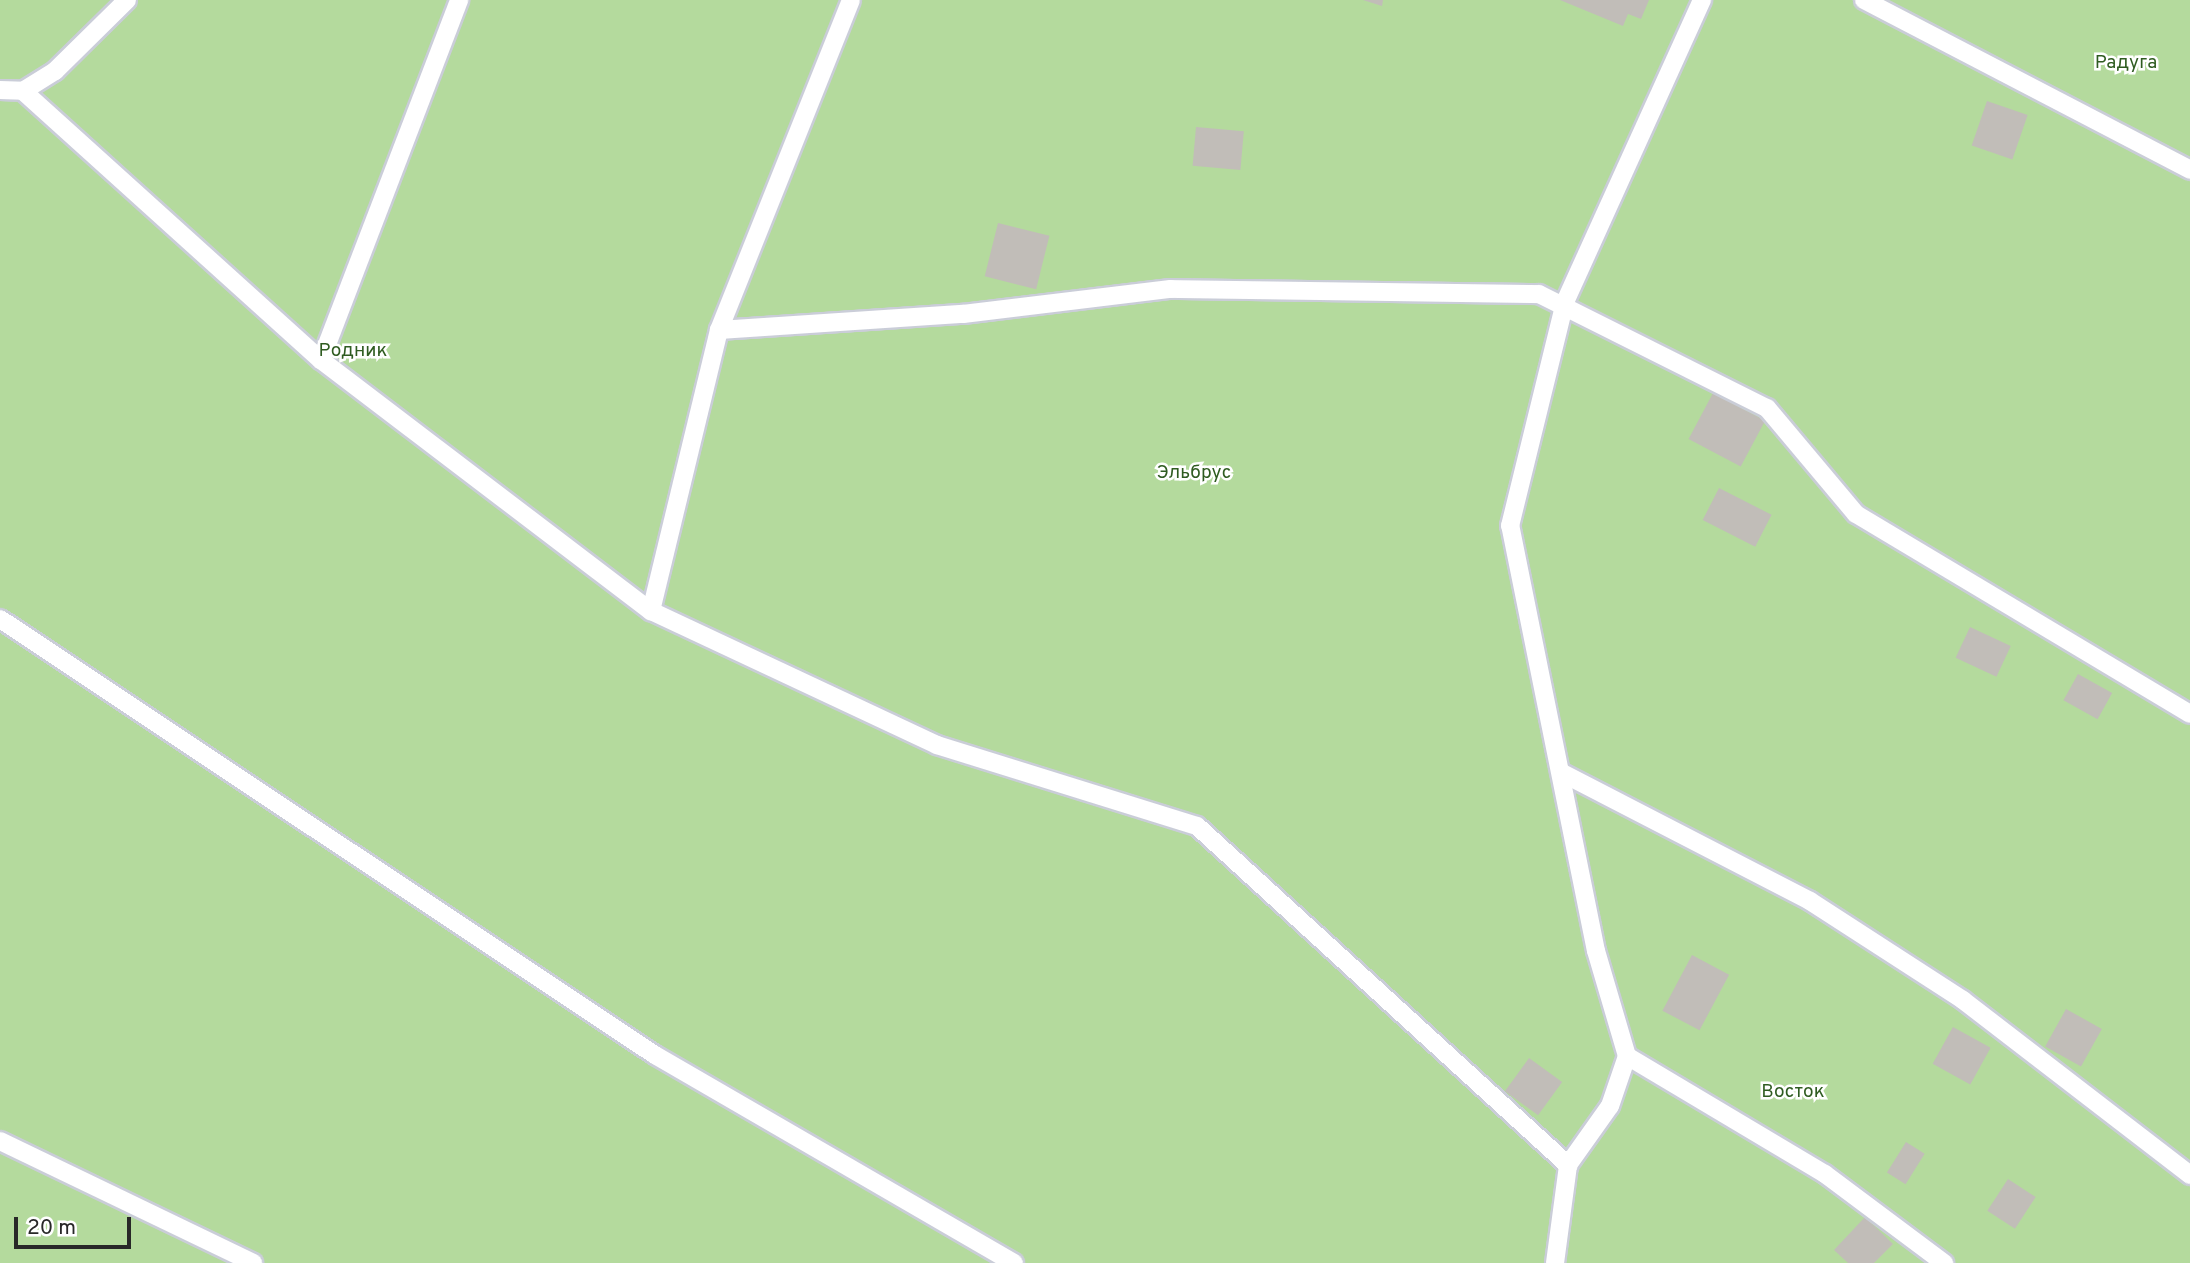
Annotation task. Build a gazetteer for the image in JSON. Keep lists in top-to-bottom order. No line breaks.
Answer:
{"parks":["Радуга","Родник","Эльбрус","Восток"],"scale_bar":"20 m"}
